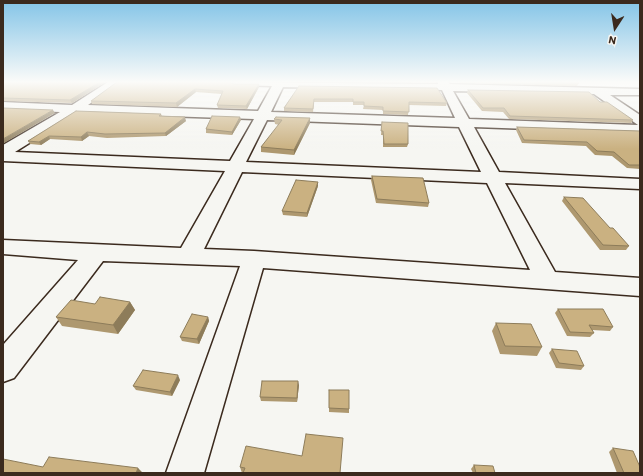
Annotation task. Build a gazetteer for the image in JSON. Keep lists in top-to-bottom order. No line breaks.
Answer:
{"north":"bottom"}
